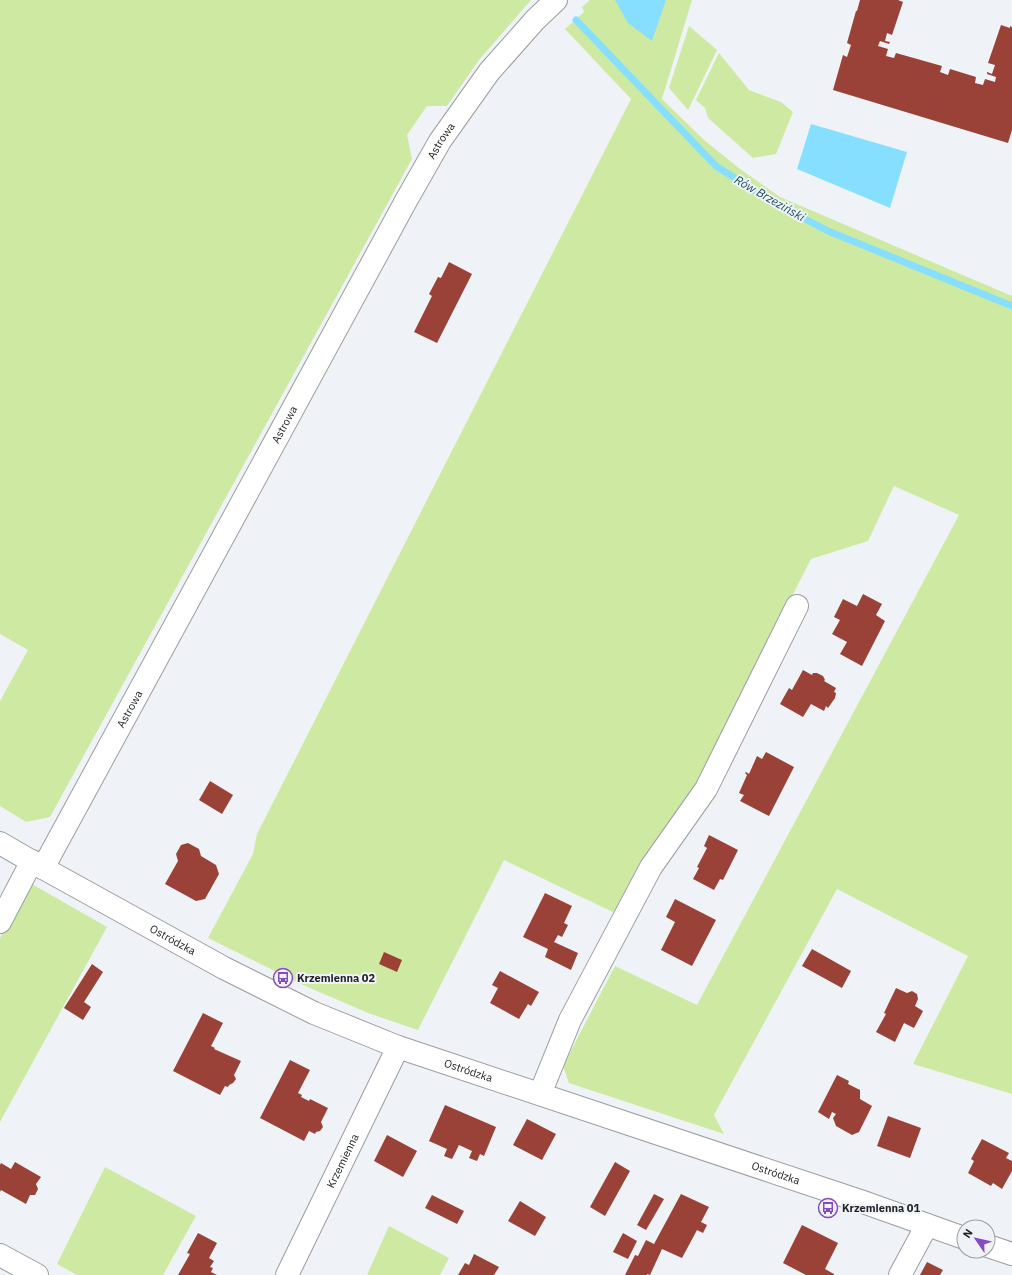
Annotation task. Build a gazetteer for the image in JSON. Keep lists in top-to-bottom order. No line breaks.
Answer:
{"streets":{"street":["Astrowa","Ostródzka","Krzemienna"]},"crossings":[["Astrowa","Ostródzka"],["Ostródzka","Krzemienna"]],"water":["Rów Brzeziński"],"places":{"bus stop":["Krzemienna 02","Krzemienna 01"]},"north":"top left"}
